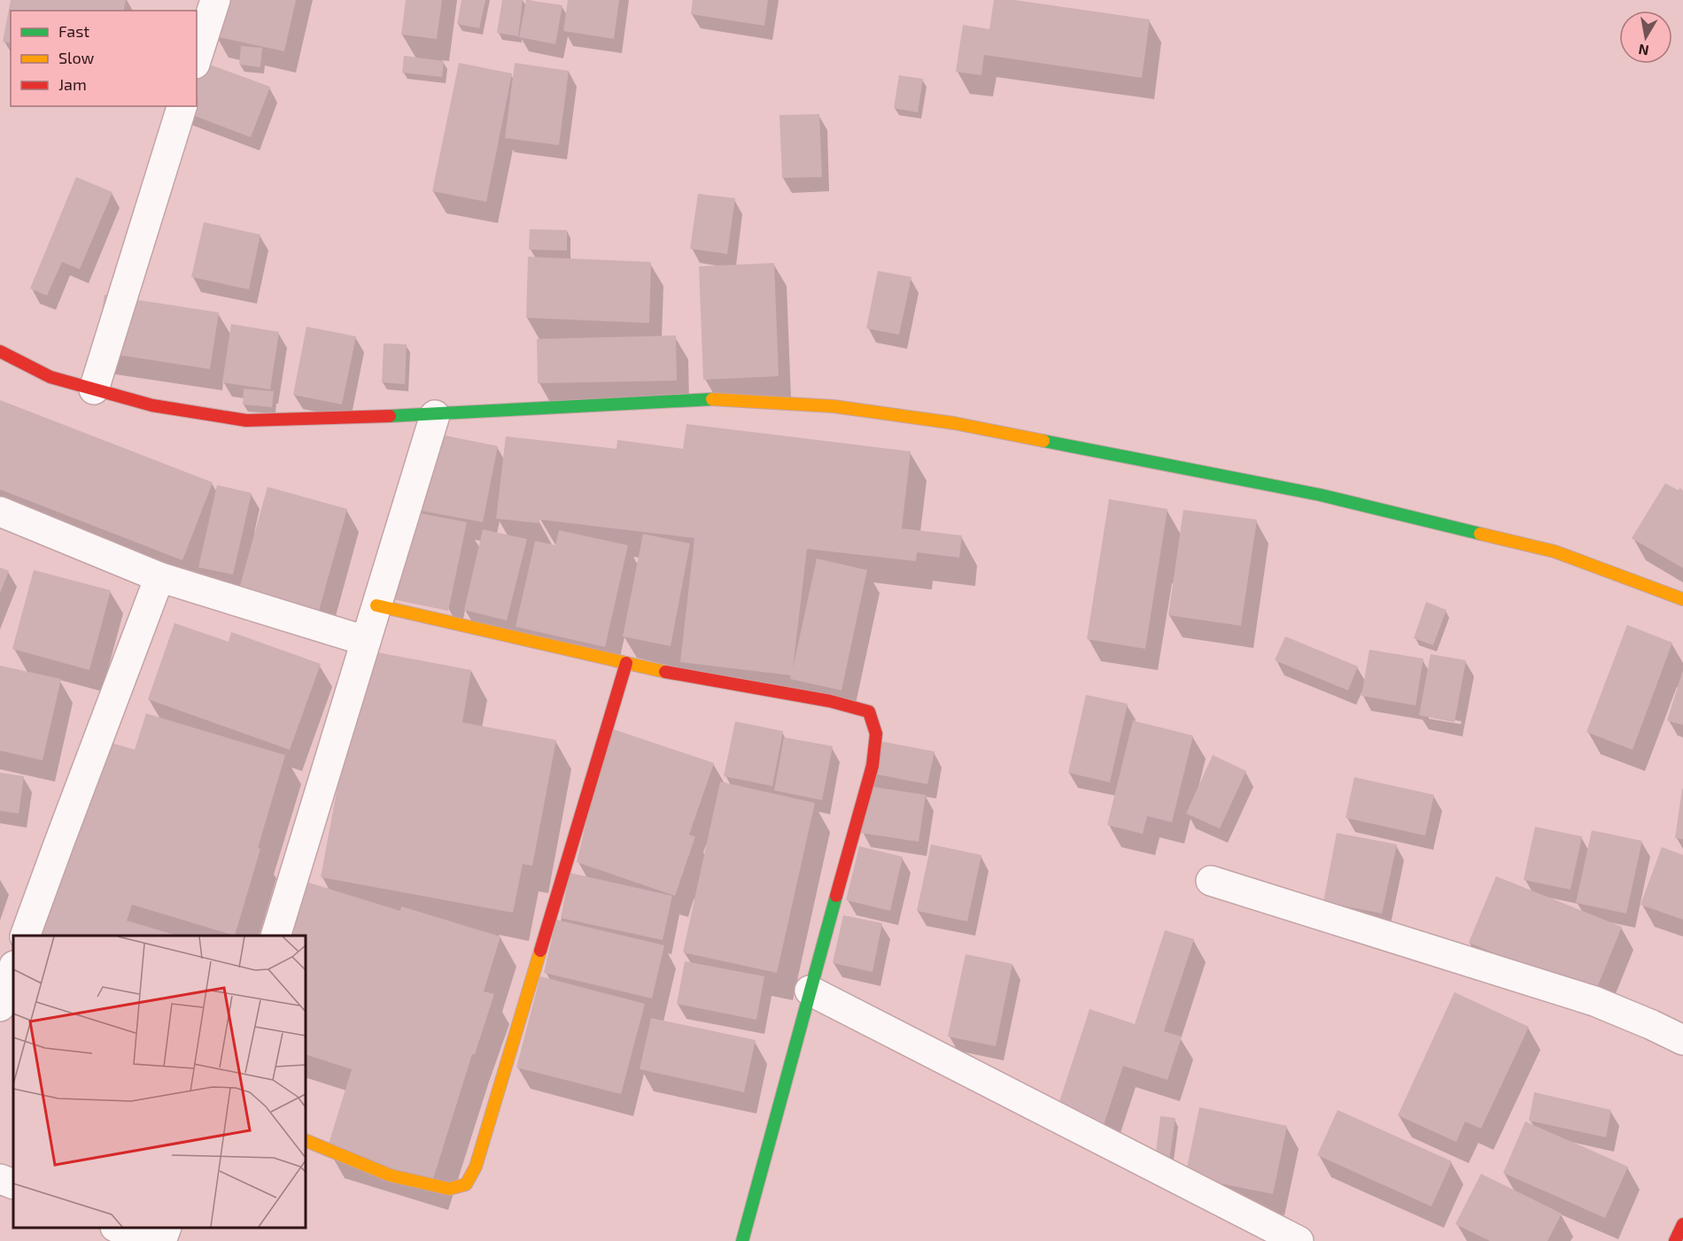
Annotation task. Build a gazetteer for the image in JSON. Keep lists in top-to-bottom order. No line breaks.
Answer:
{"legend":["Fast","Slow","Jam"],"north":"bottom"}
